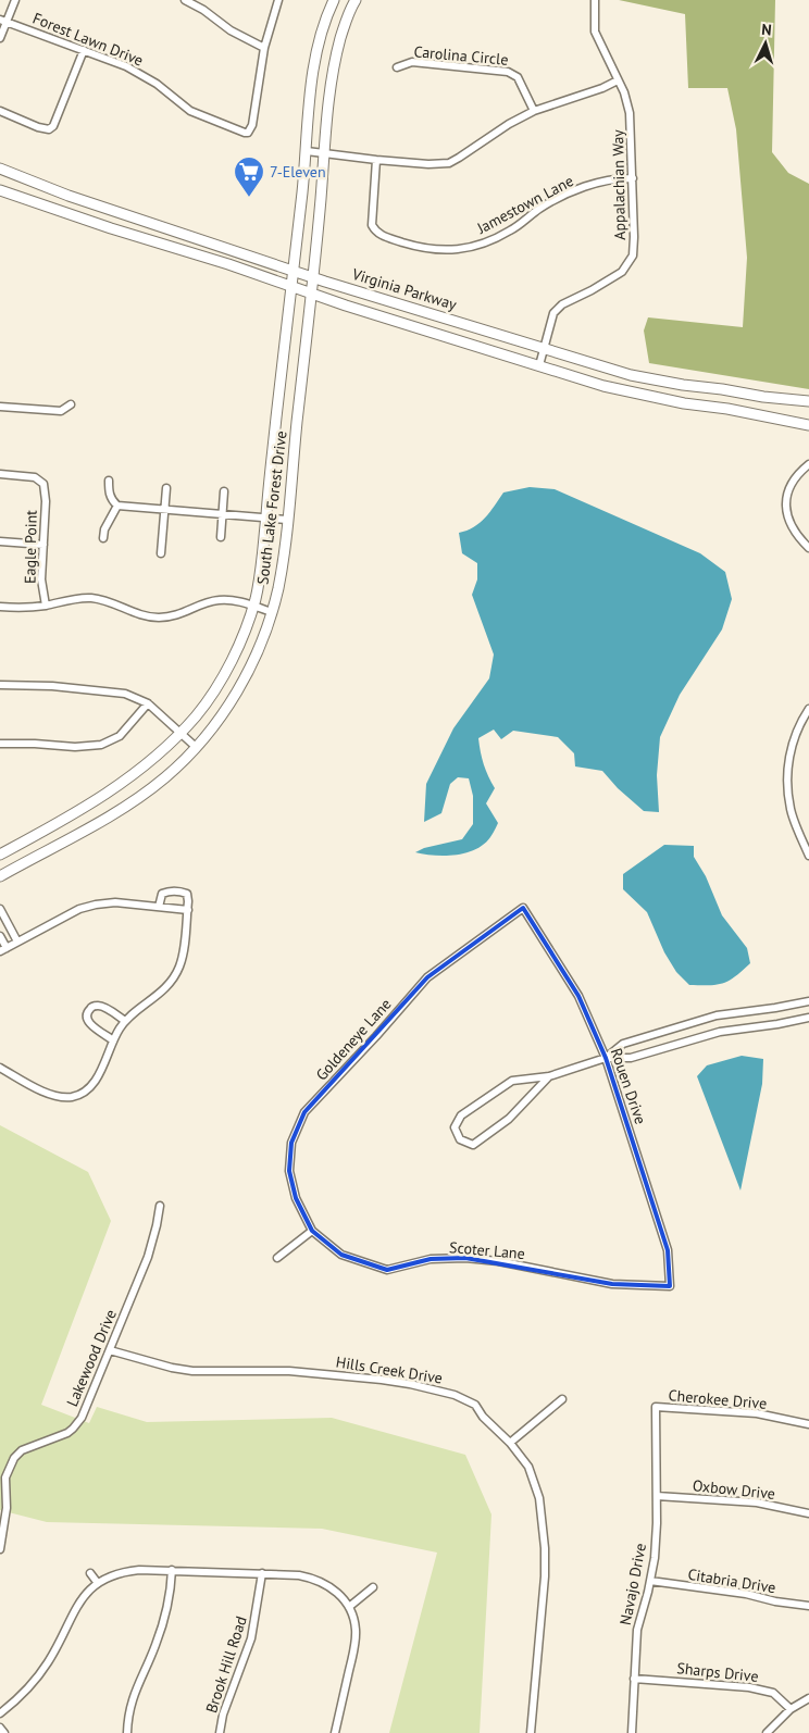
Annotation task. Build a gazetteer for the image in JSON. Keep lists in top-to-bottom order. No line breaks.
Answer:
{"streets":{"main road":["Virginia Parkway","South Lake Forest Drive"],"street":["Forest Lawn Drive","Carolina Circle","Appalachian Way","Jamestown Lane","Eagle Point","Goldeneye Lane","Rouen Drive","Scoter Lane","Lakewood Drive","Hills Creek Drive","Cherokee Drive","Oxbow Drive","Citabria Drive","Navajo Drive","Brook Hill Road","Sharps Drive"]},"crossings":[["Appalachian Way","Jamestown Lane"],["Appalachian Way","Virginia Parkway"],["Virginia Parkway","South Lake Forest Drive"],["Goldeneye Lane","Rouen Drive"],["Goldeneye Lane","Scoter Lane"],["Rouen Drive","Scoter Lane"],["Lakewood Drive","Hills Creek Drive"],["Cherokee Drive","Navajo Drive"],["Oxbow Drive","Navajo Drive"],["Citabria Drive","Navajo Drive"],["Navajo Drive","Sharps Drive"]],"places":{"supermarket":["7-Eleven"]},"north":"top"}
